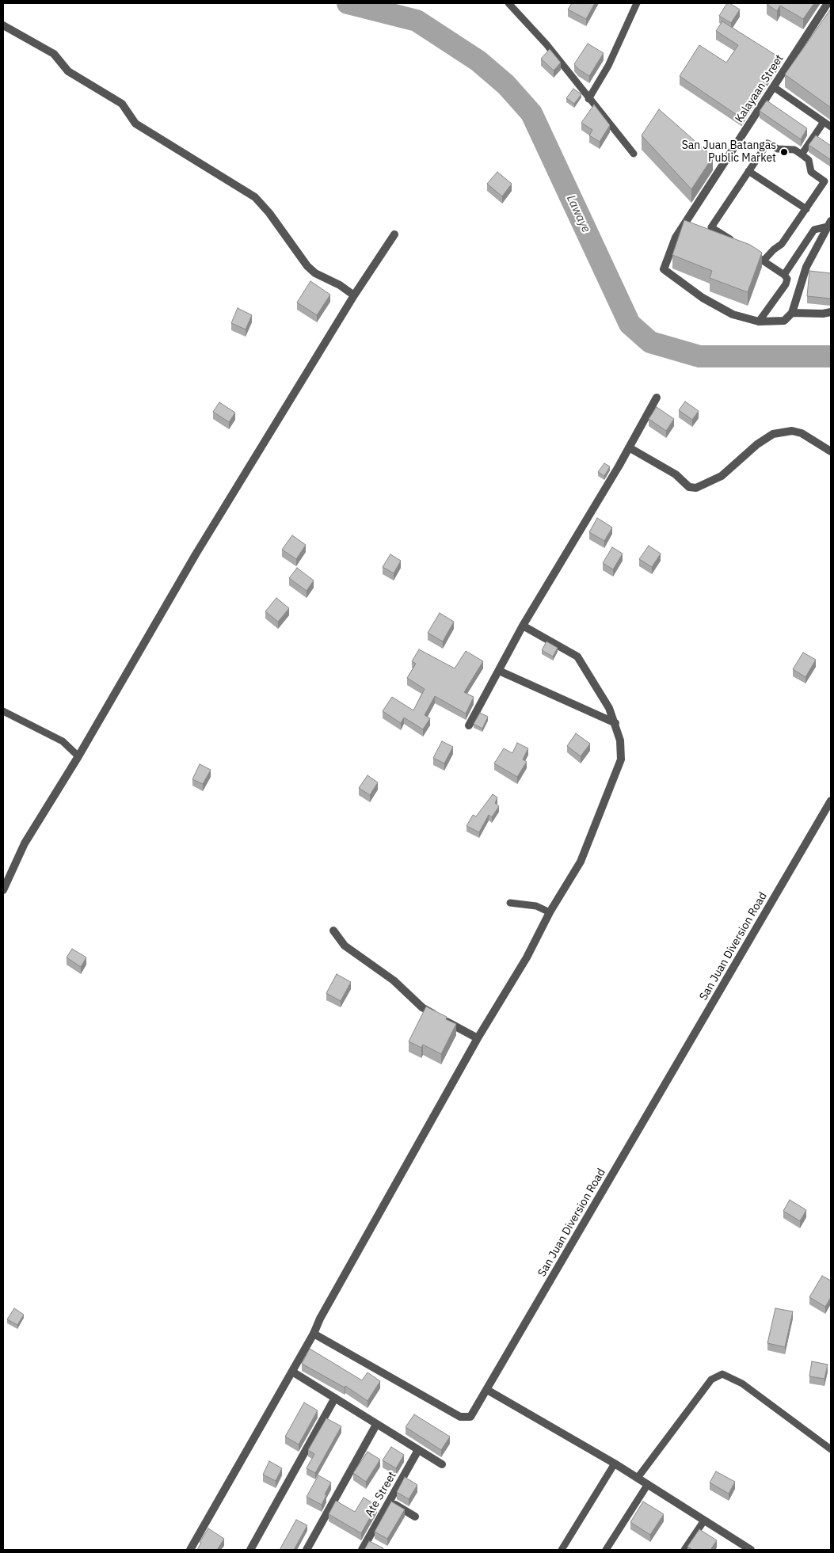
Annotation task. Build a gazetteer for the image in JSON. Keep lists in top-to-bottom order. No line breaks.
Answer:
{"streets":{"street":["Kalayaan Street","San Juan Diversion Road","Ate Street"]},"water":["Lawaye"],"places":["San Juan Batangas Public Market"]}
